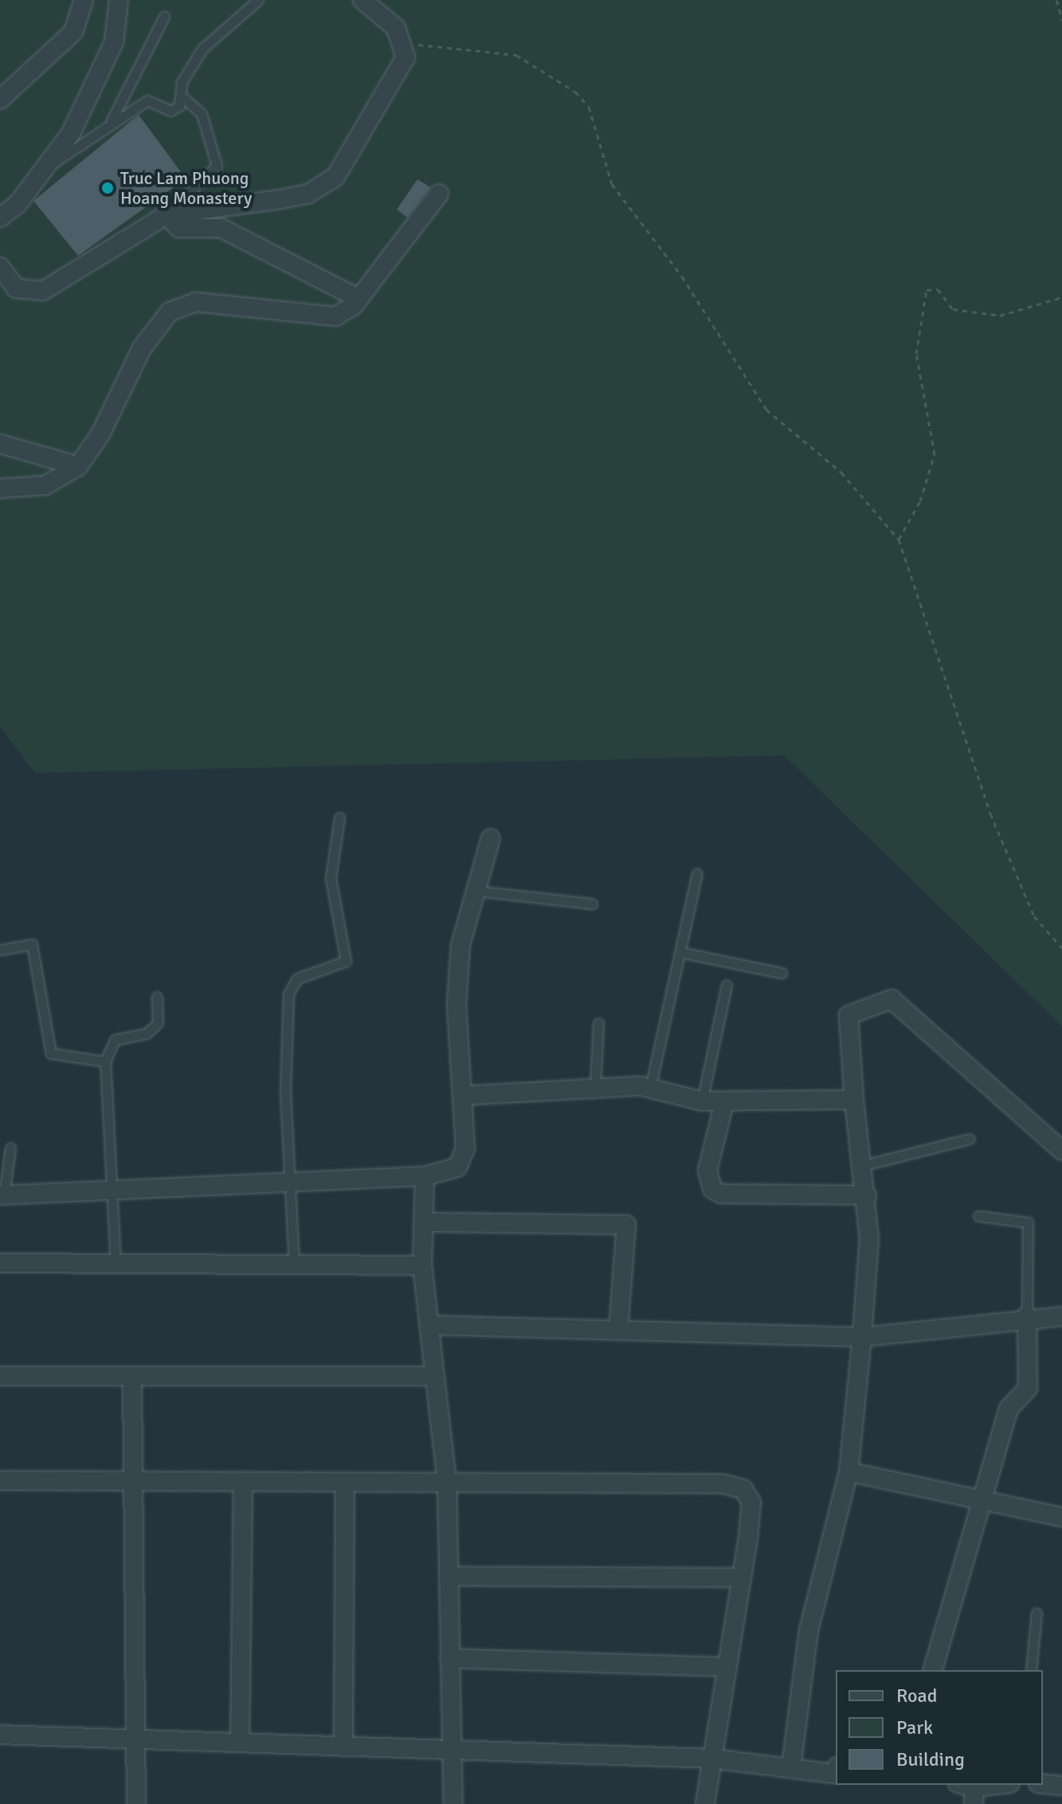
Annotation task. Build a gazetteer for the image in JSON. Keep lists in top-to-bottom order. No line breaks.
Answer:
{"places":["Truc Lam Phuong Hoang Monastery"],"legend":["Road","Park","Building"]}
